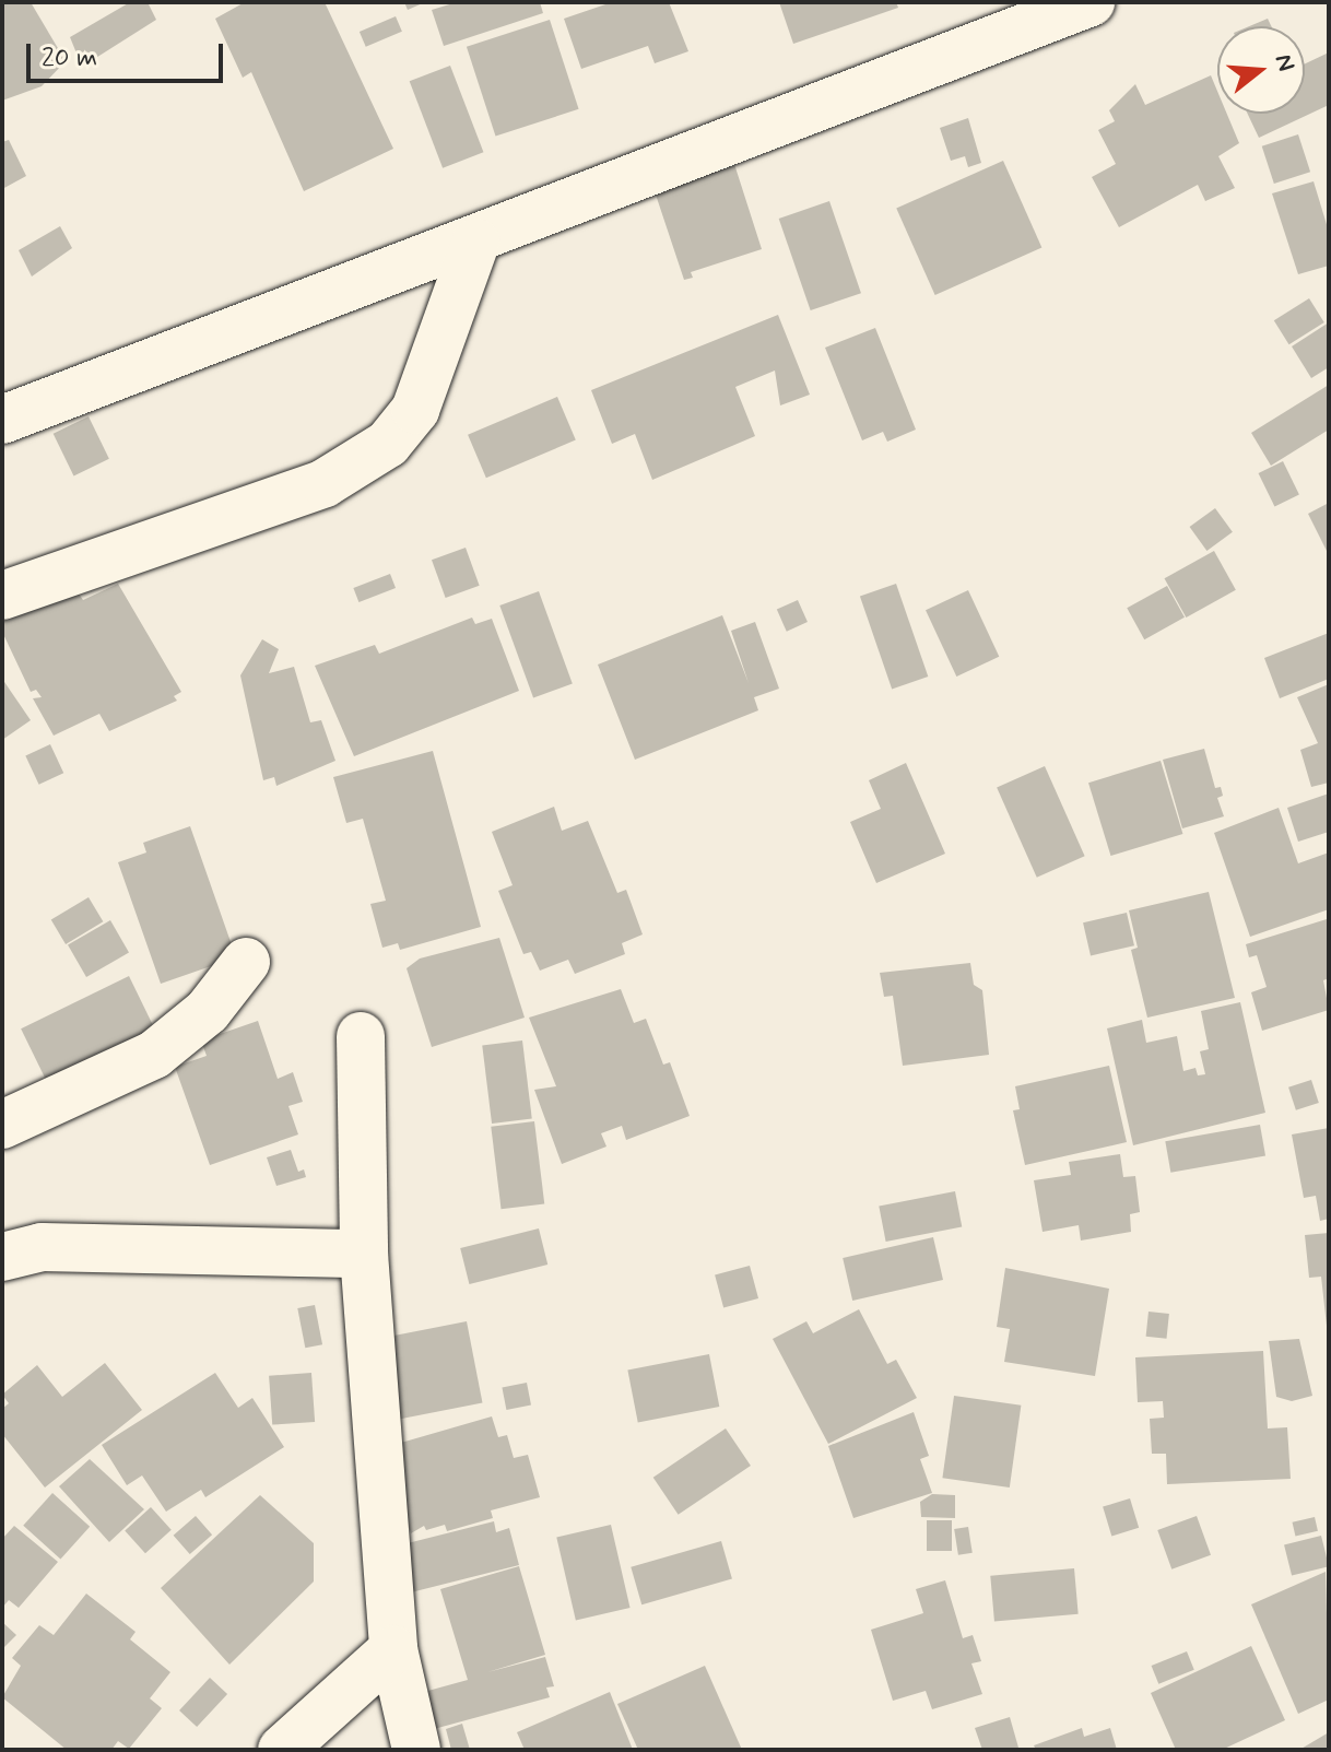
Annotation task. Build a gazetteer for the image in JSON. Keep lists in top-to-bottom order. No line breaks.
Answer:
{"scale_bar":"20 m","north":"right"}
